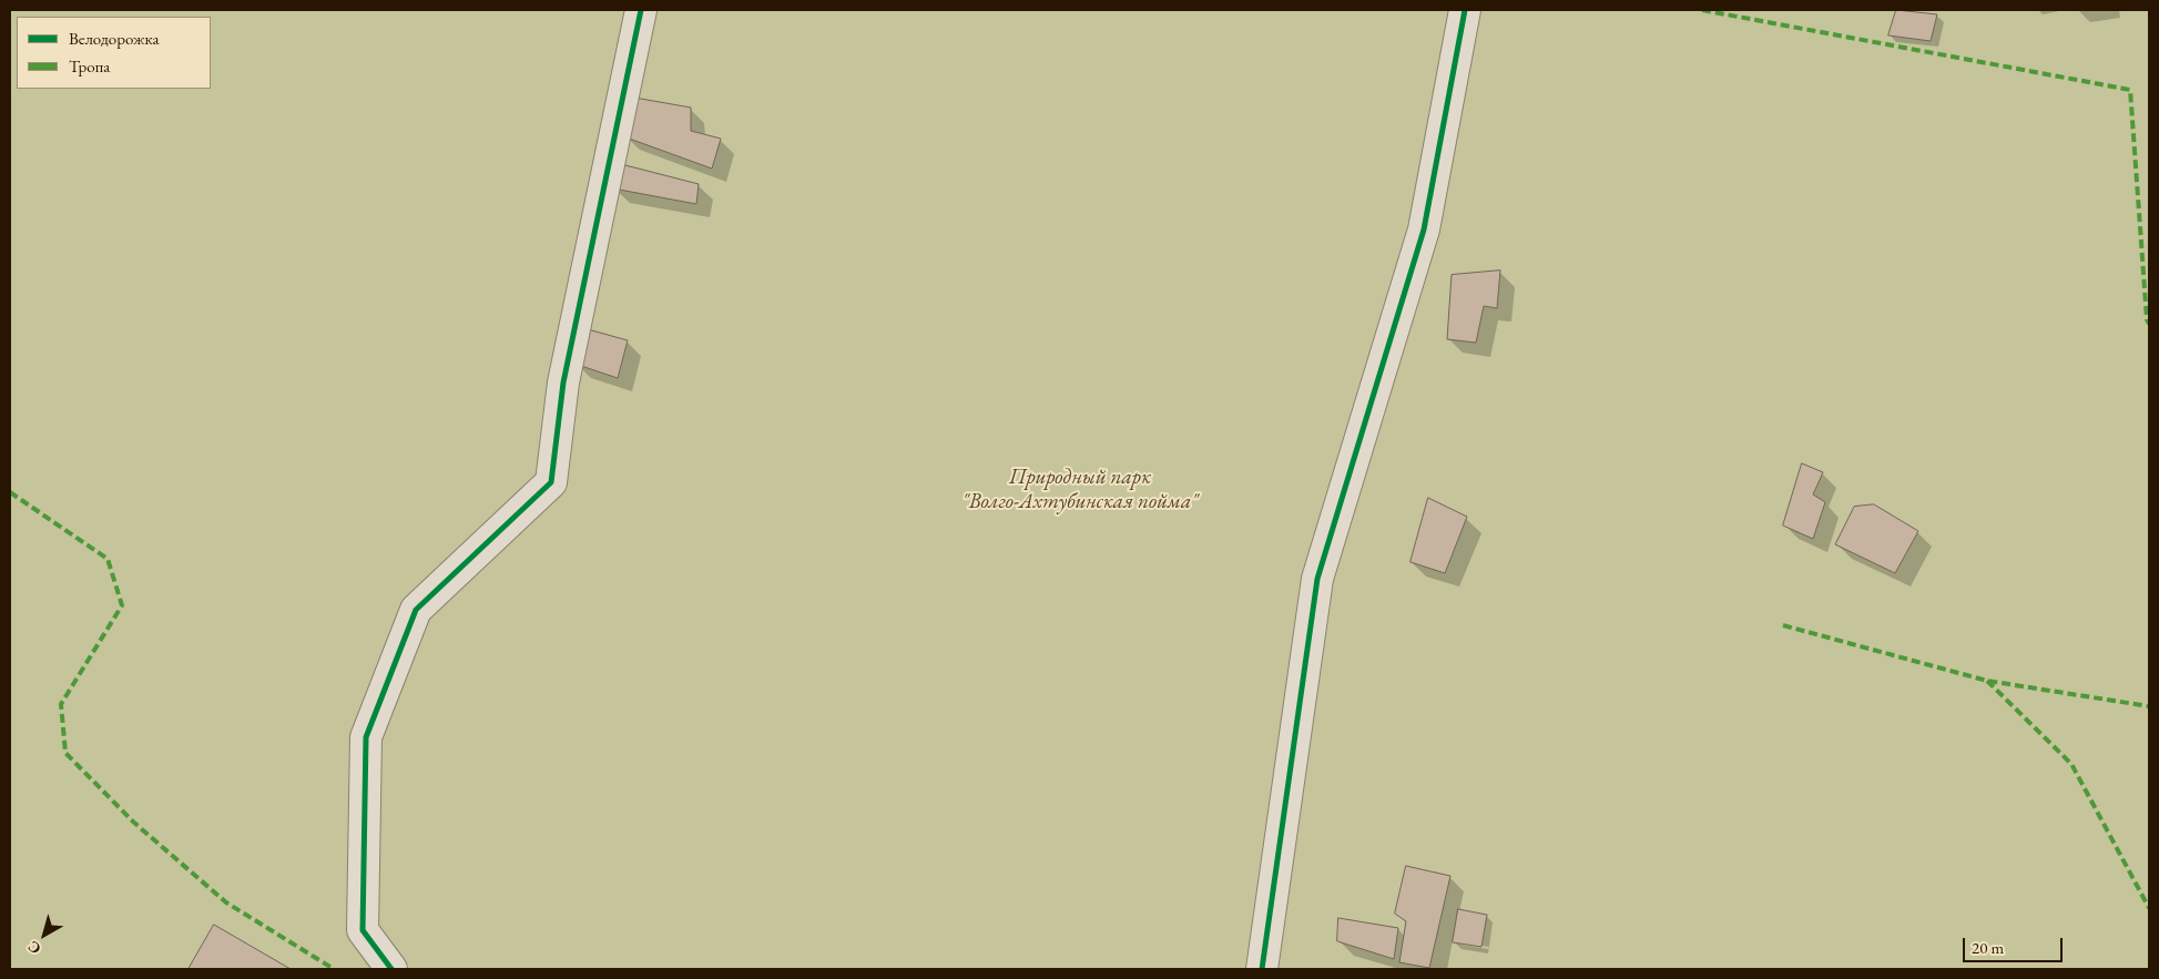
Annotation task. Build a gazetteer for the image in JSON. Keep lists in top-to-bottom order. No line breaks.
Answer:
{"parks":["Природный парк \"Волго-Ахтубинская пойма\""],"legend":["Велодорожка","Тропа"],"scale_bar":"20 m","north":"bottom left"}
